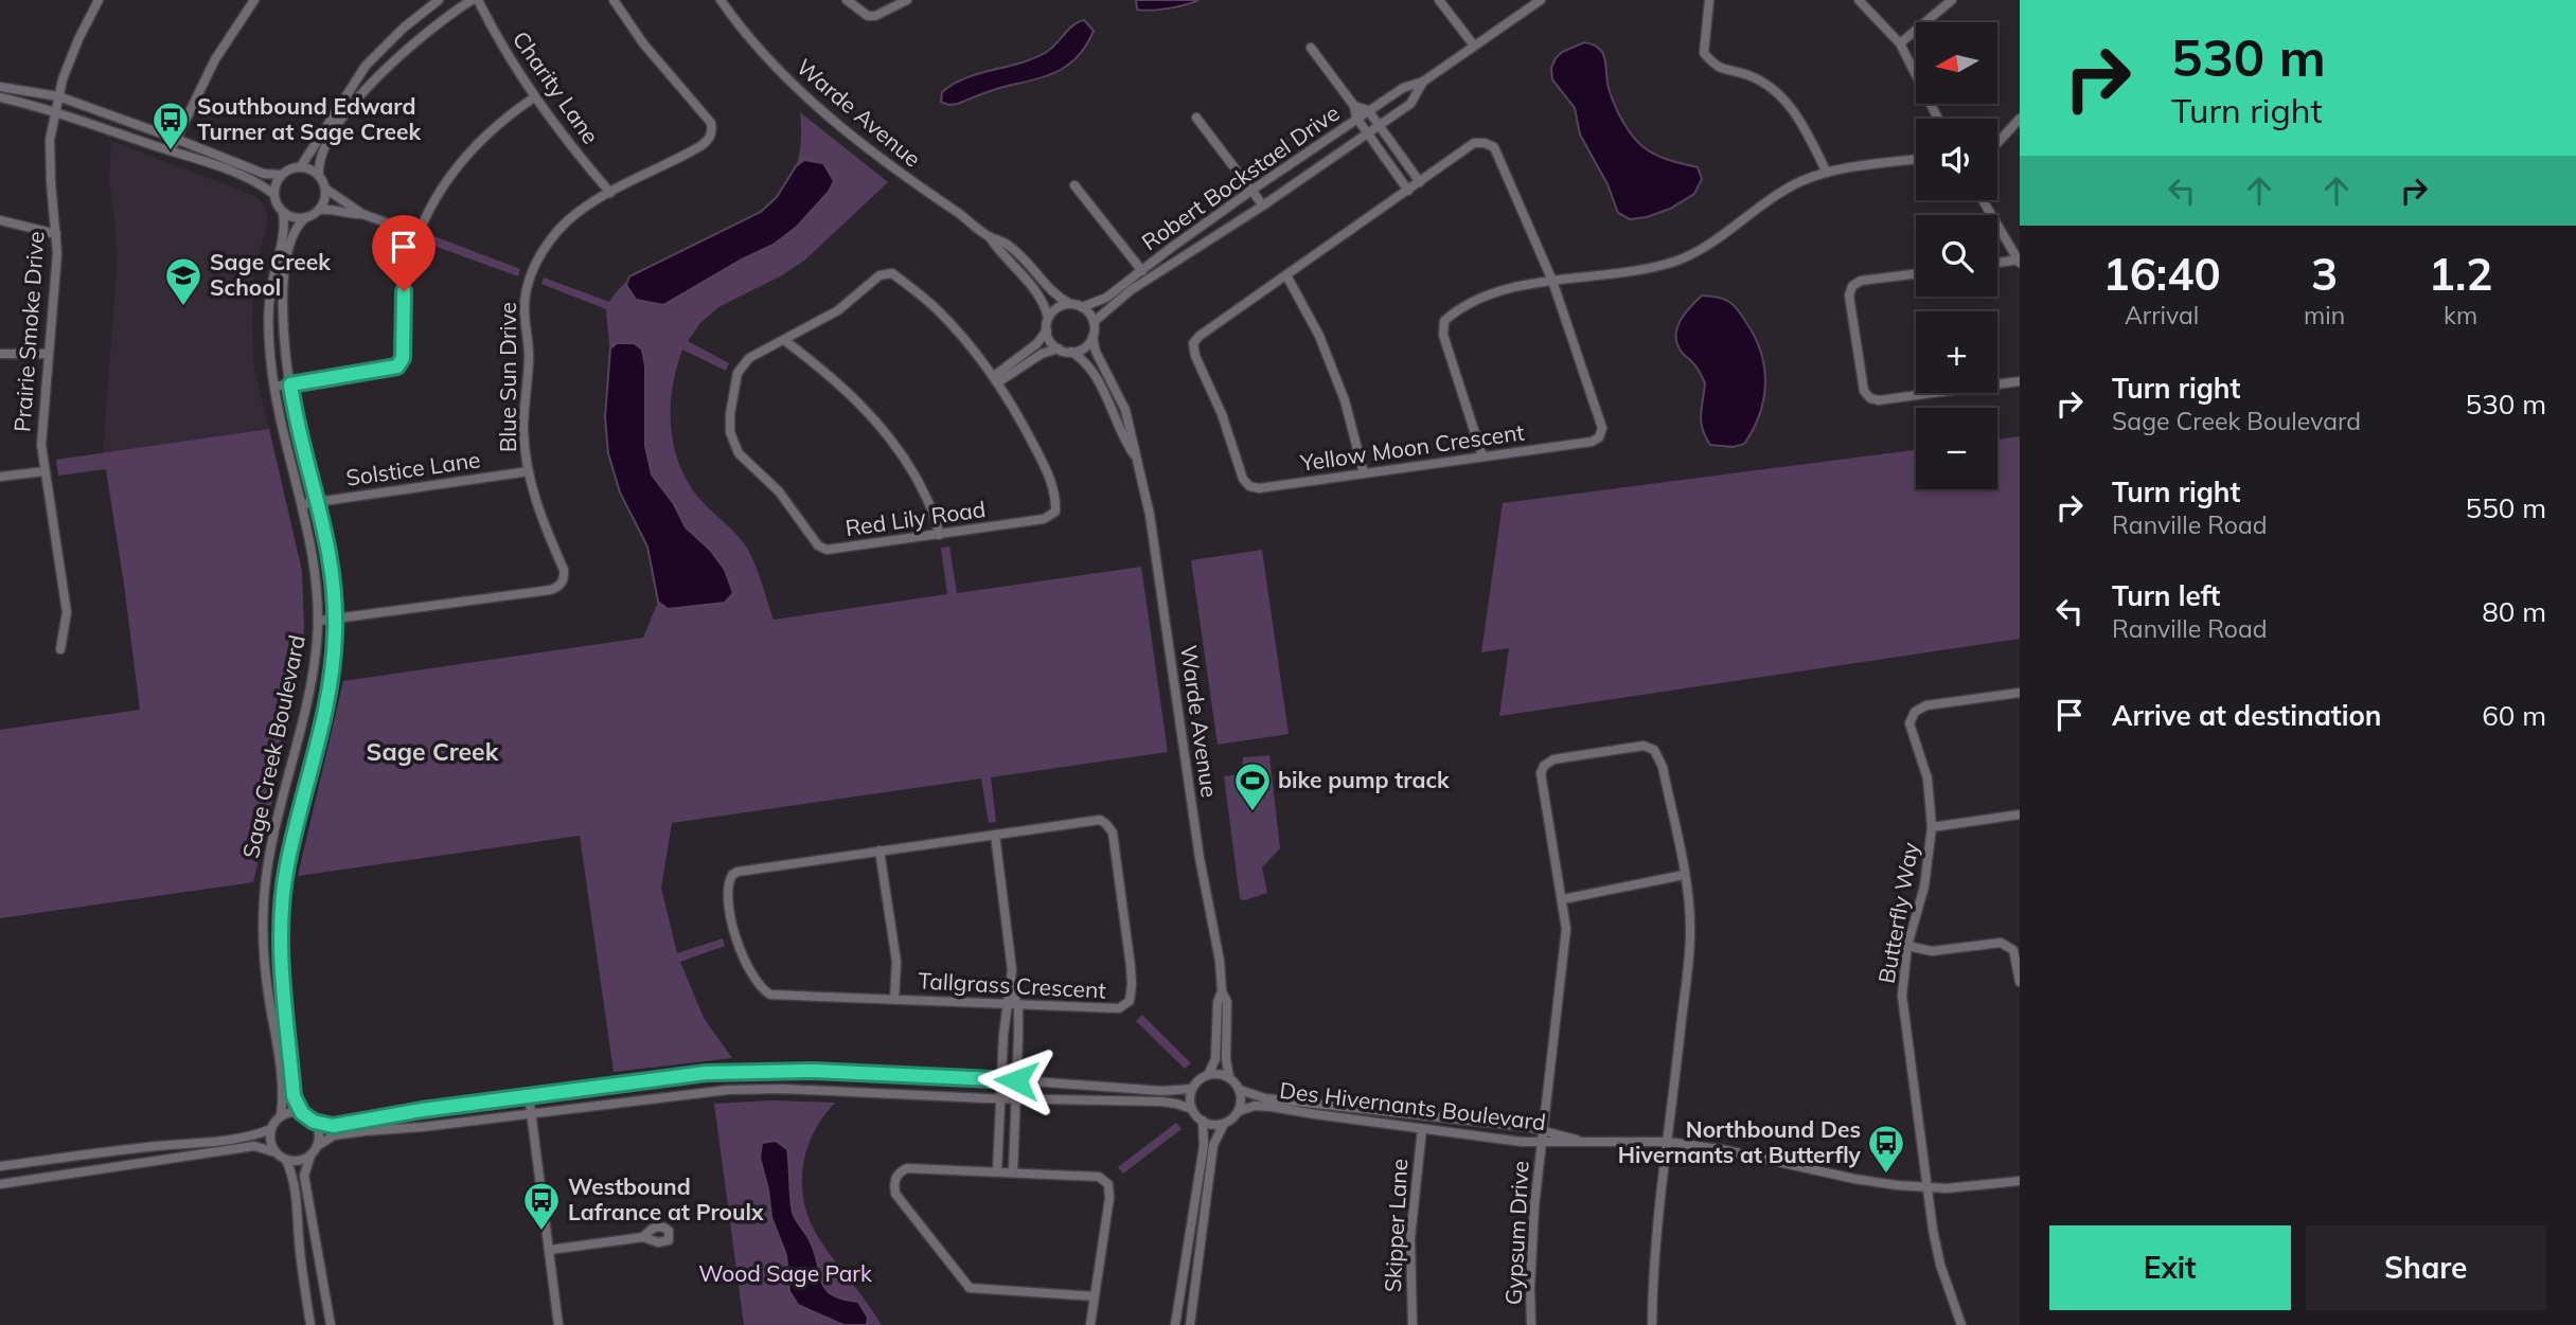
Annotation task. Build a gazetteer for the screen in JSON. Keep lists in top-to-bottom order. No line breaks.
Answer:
{"streets":{"street":["Charity Lane","Warde Avenue","Robert Bockstael Drive","Prairie Smoke Drive","Blue Sun Drive","Yellow Moon Crescent","Solstice Lane","Red Lily Road","Sage Creek Boulevard","Butterfly Way","Tallgrass Crescent","Des Hivernants Boulevard","Skipper Lane","Gypsum Drive"]},"crossings":[["Charity Lane","Blue Sun Drive"],["Warde Avenue","Robert Bockstael Drive"],["Warde Avenue","Des Hivernants Boulevard"],["Blue Sun Drive","Solstice Lane"],["Blue Sun Drive","Sage Creek Boulevard"],["Solstice Lane","Sage Creek Boulevard"],["Butterfly Way","Des Hivernants Boulevard"],["Des Hivernants Boulevard","Skipper Lane"],["Des Hivernants Boulevard","Gypsum Drive"]],"districts":["Sage Creek"],"parks":["Wood Sage Park"],"places":{"bus stop":["Southbound Edward Turner at Sage Creek","Northbound Des Hivernants at Butterfly","Westbound Lafrance at Proulx"],"school or university":["Sage Creek School"],"sports":["bike pump track"]},"north":"left","page":{"turn":["530 m","Turn right"],"map_buttons":["+","−"],"eta":["16:40","Arrival","3","min","1.2","km"],"list":[{"name":"Turn right","note":"Sage Creek Boulevard","value":"530 m"},{"name":"Turn right","note":"Ranville Road","value":"550 m"},{"name":"Turn left","note":"Ranville Road","value":"80 m"},{"name":"Arrive at destination","value":"60 m"}],"buttons":["Exit","Share"]}}
